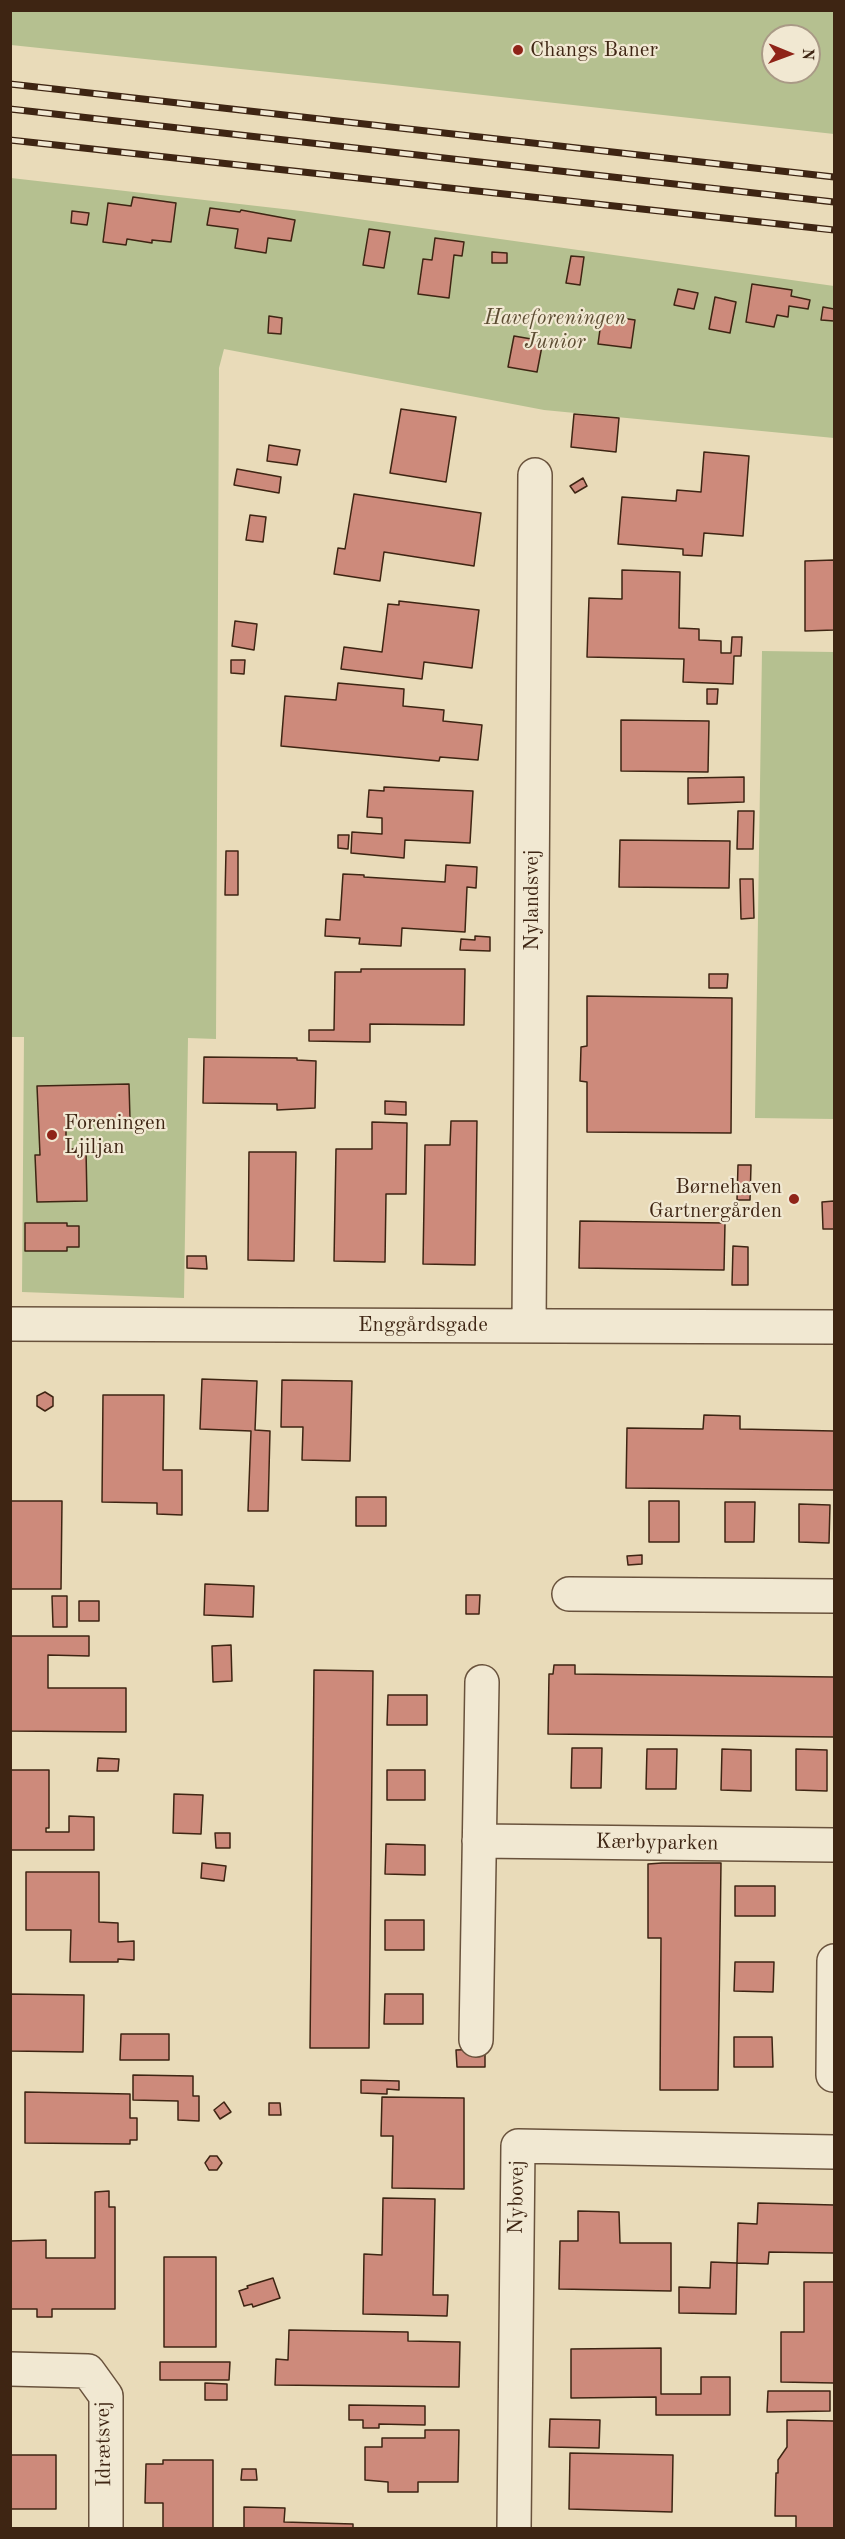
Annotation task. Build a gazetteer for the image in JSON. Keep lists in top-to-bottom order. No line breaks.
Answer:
{"streets":{"street":["Nylandsvej","Enggårdsgade","Kærbyparken","Nybovej","Idrætsvej"]},"crossings":[["Nylandsvej","Enggårdsgade"]],"parks":["Haveforeningen Junior"],"places":["Changs Baner","Foreningen Ljiljan","Børnehaven Gartnergården"],"north":"right"}
